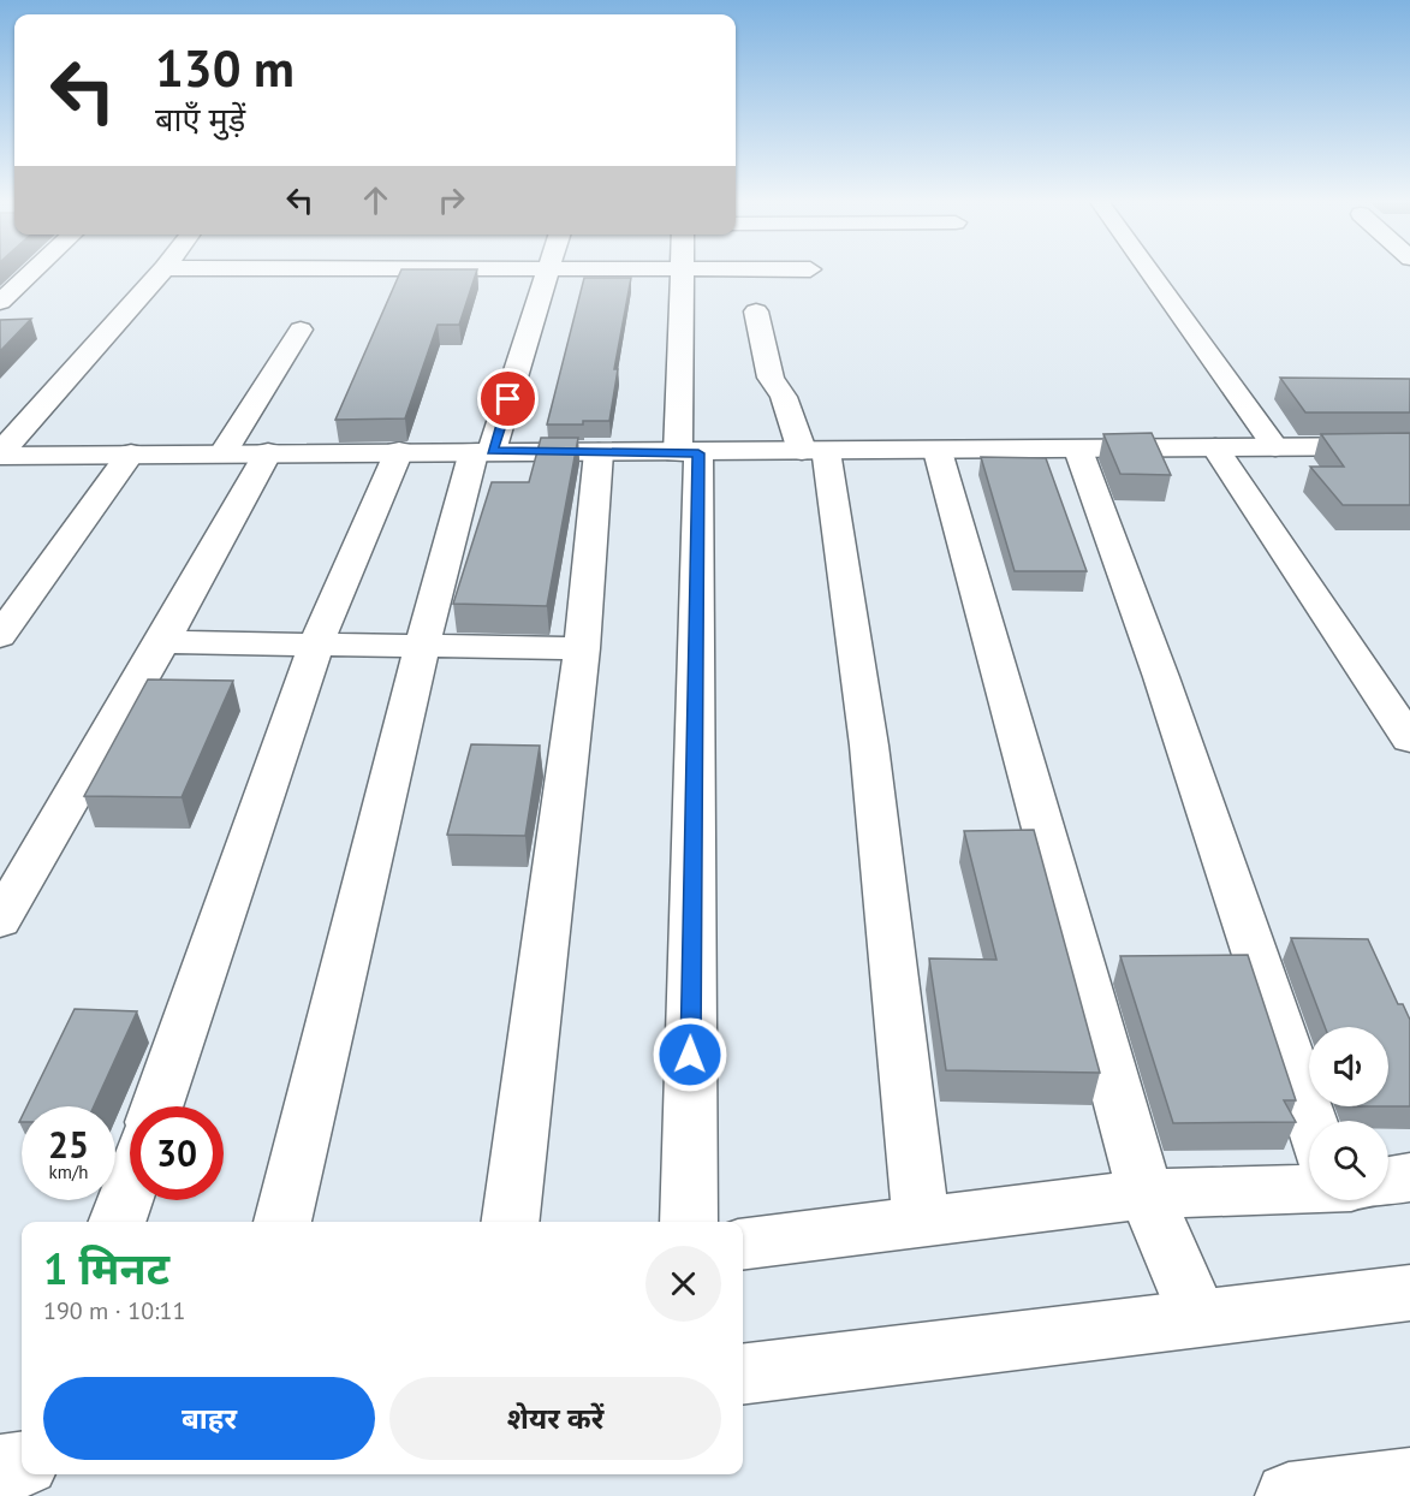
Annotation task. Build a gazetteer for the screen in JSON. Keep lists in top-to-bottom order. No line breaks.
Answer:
{"page":{"turn":["130 m","बाएँ मुड़ें"],"speed":"25 km/h","limit":"30","heading":["1 मिनट","190 m · 10:11"],"buttons":["बाहर","शेयर करें"]}}
